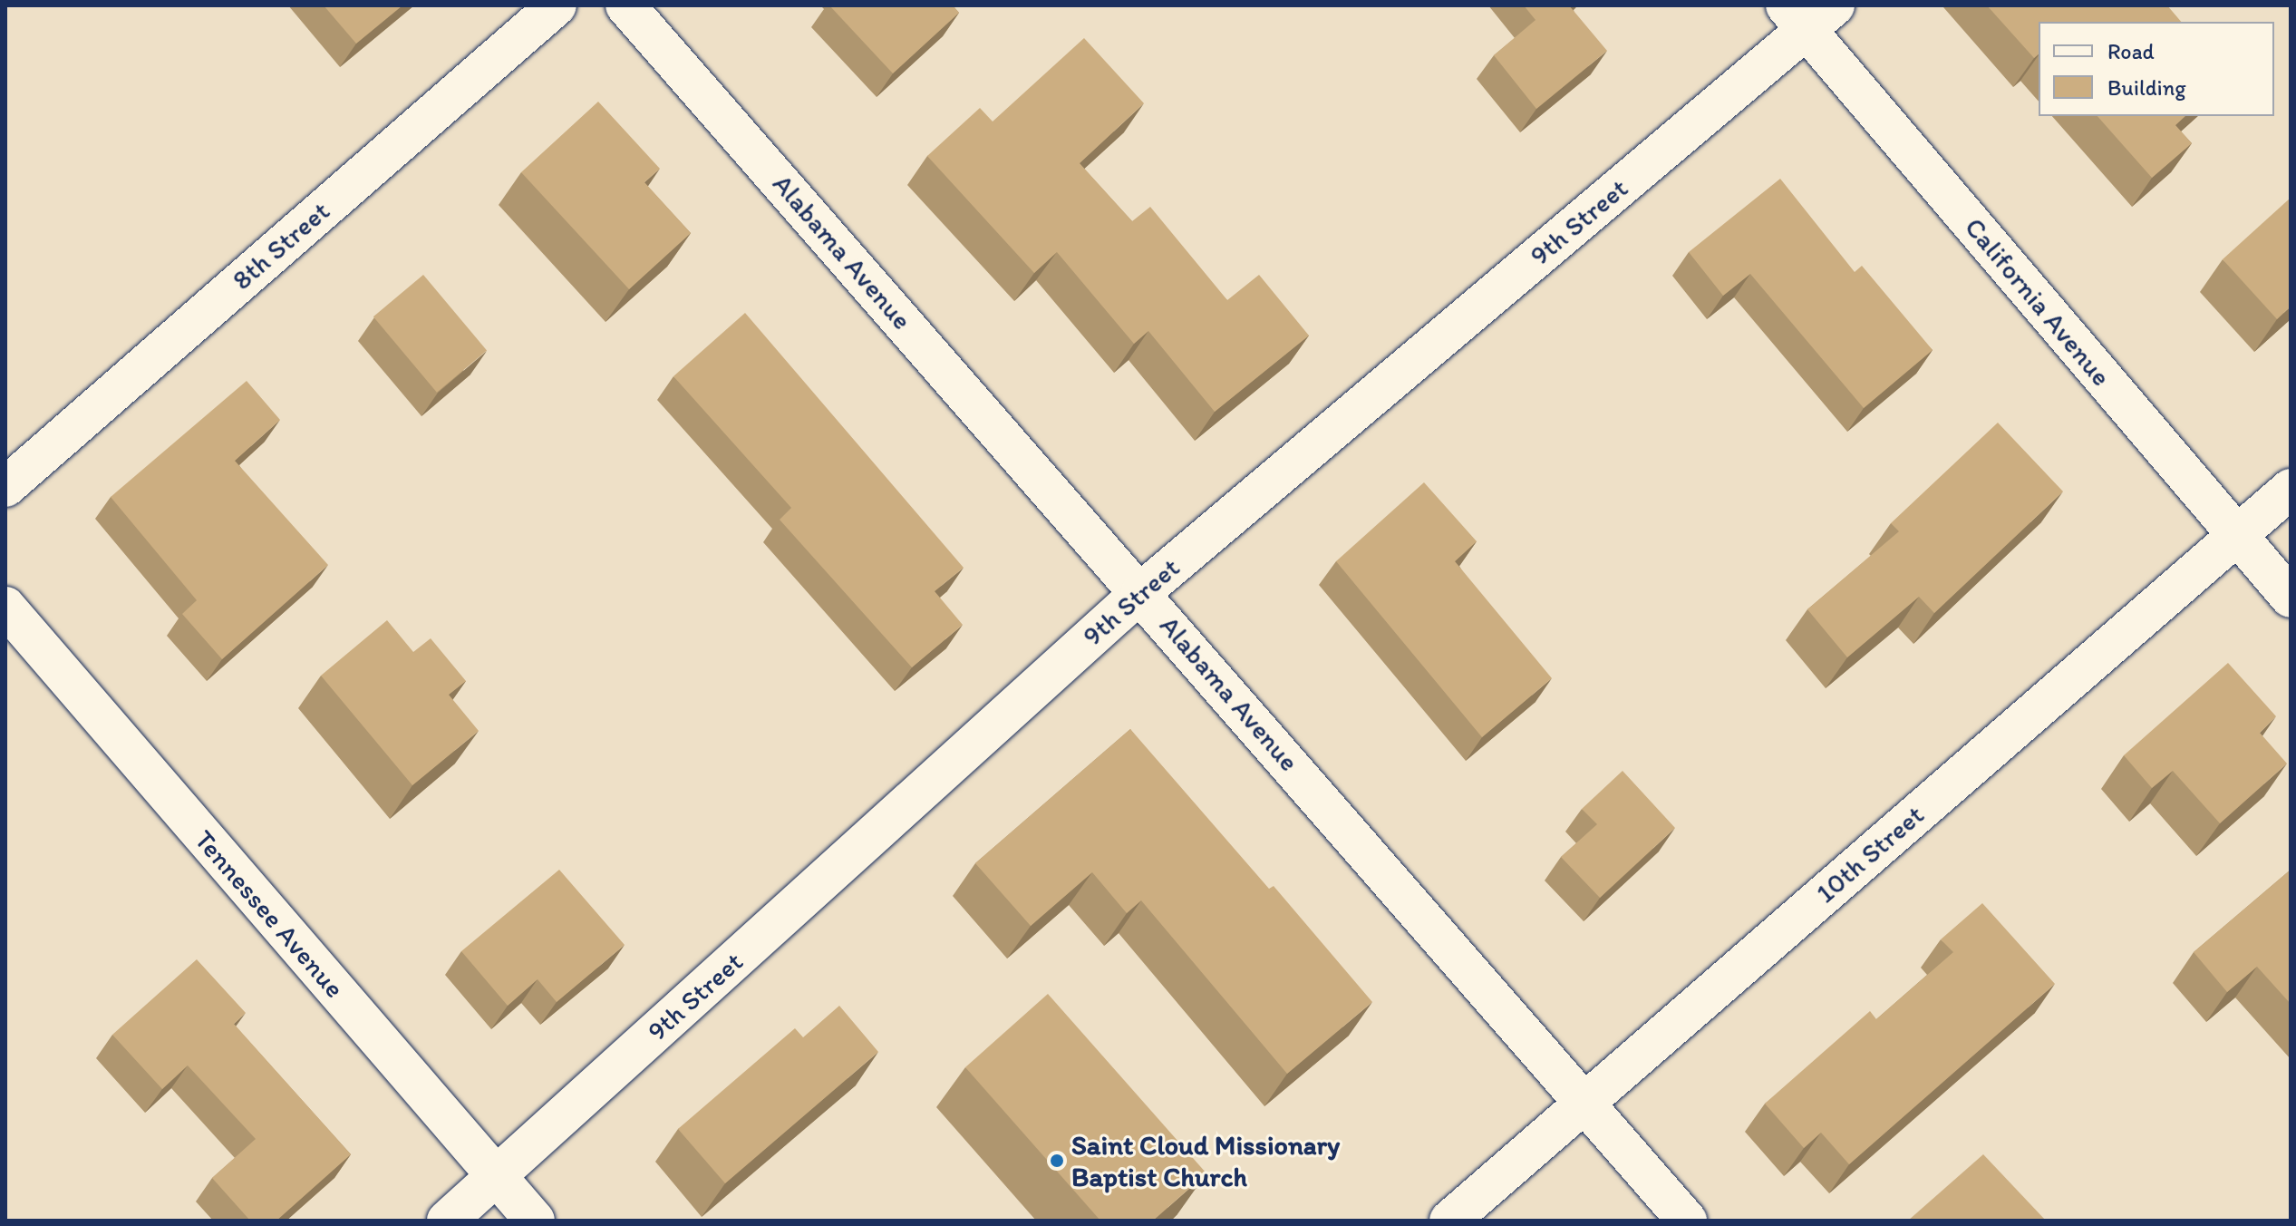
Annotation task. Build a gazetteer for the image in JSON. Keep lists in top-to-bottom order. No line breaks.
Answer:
{"streets":{"street":["9th Street","8th Street","Alabama Avenue","California Avenue","10th Street","Tennessee Avenue"]},"crossings":[["9th Street","Alabama Avenue"],["9th Street","California Avenue"],["9th Street","Tennessee Avenue"],["Alabama Avenue","10th Street"],["California Avenue","10th Street"]],"places":["Saint Cloud Missionary Baptist Church"],"legend":["Road","Building"]}
